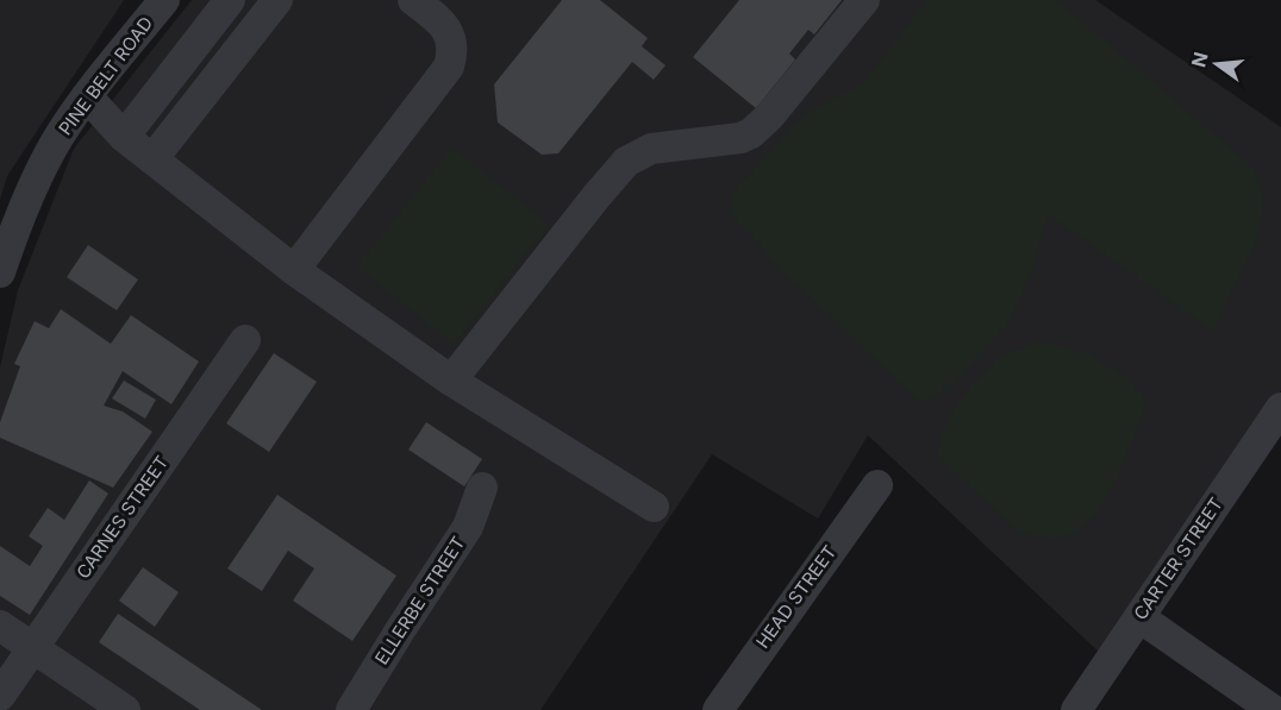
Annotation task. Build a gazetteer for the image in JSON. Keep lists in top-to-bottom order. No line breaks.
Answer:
{"streets":{"street":["PINE BELT ROAD","CARNES STREET","CARTER STREET","HEAD STREET","ELLERBE STREET"]},"north":"left"}
